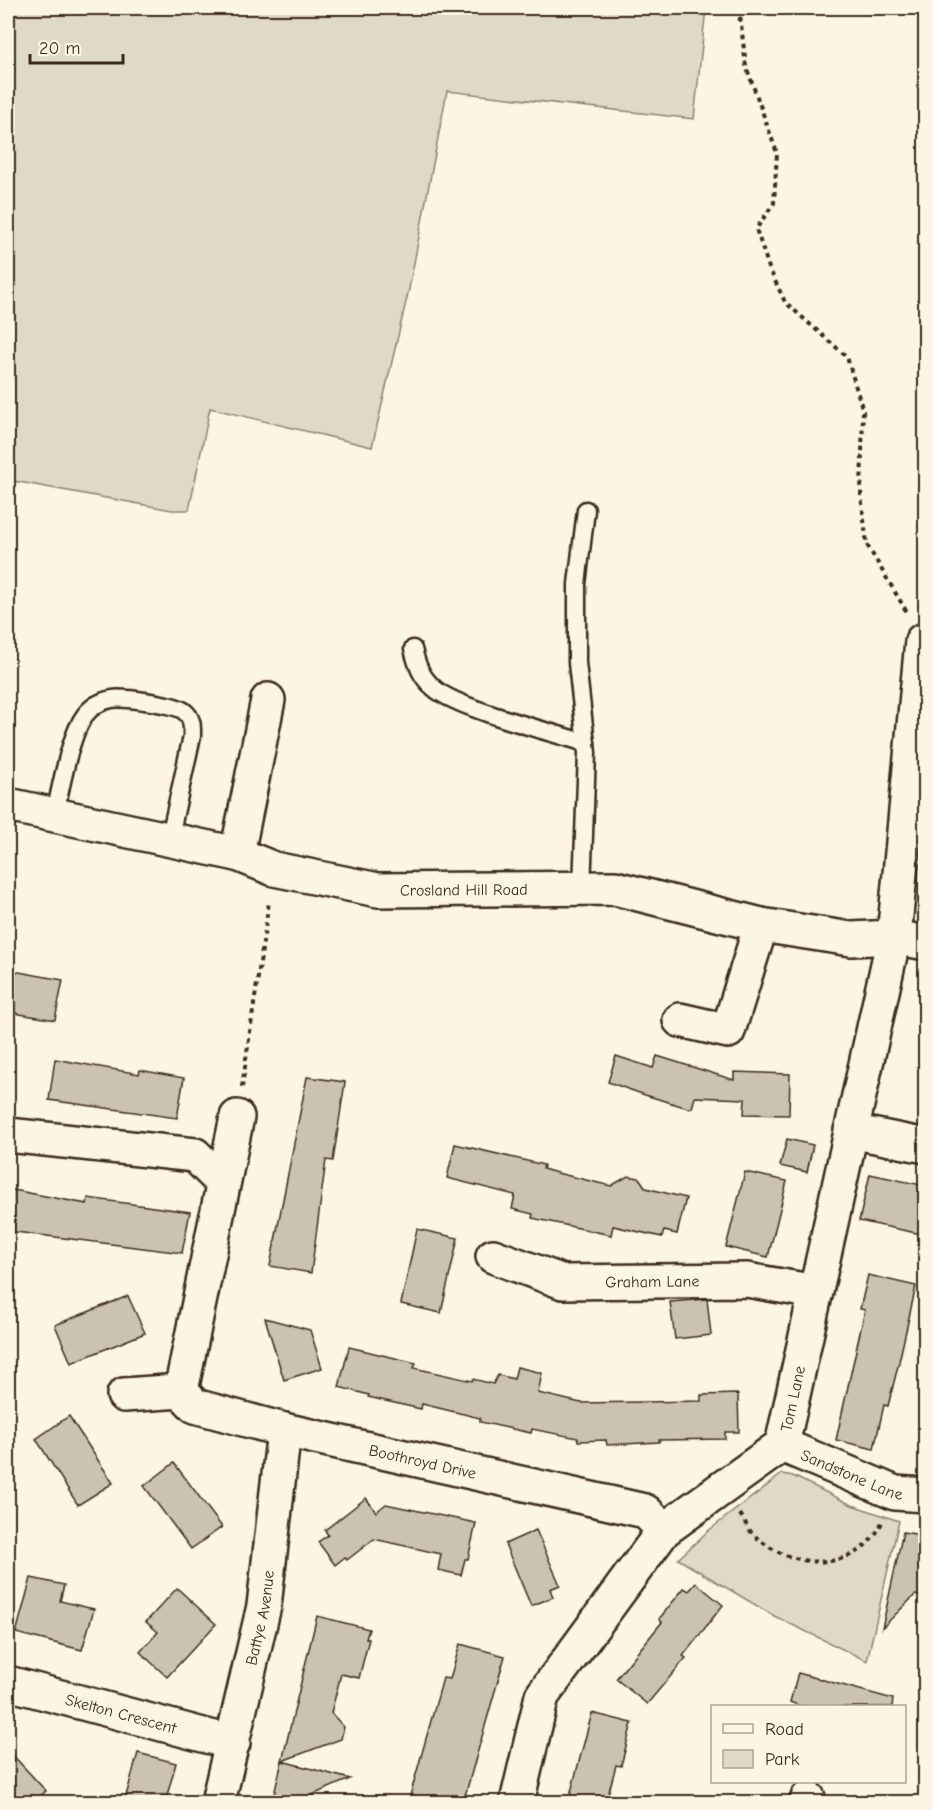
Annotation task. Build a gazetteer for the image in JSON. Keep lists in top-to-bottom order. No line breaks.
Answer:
{"streets":{"street":["Crosland Hill Road","Graham Lane","Tom Lane","Boothroyd Drive","Sandstone Lane","Battye Avenue","Skelton Crescent"]},"crossings":[["Crosland Hill Road","Tom Lane"],["Graham Lane","Tom Lane"],["Tom Lane","Boothroyd Drive"],["Tom Lane","Sandstone Lane"],["Boothroyd Drive","Battye Avenue"],["Battye Avenue","Skelton Crescent"]],"legend":["Road","Park"],"scale_bar":"20 m"}
